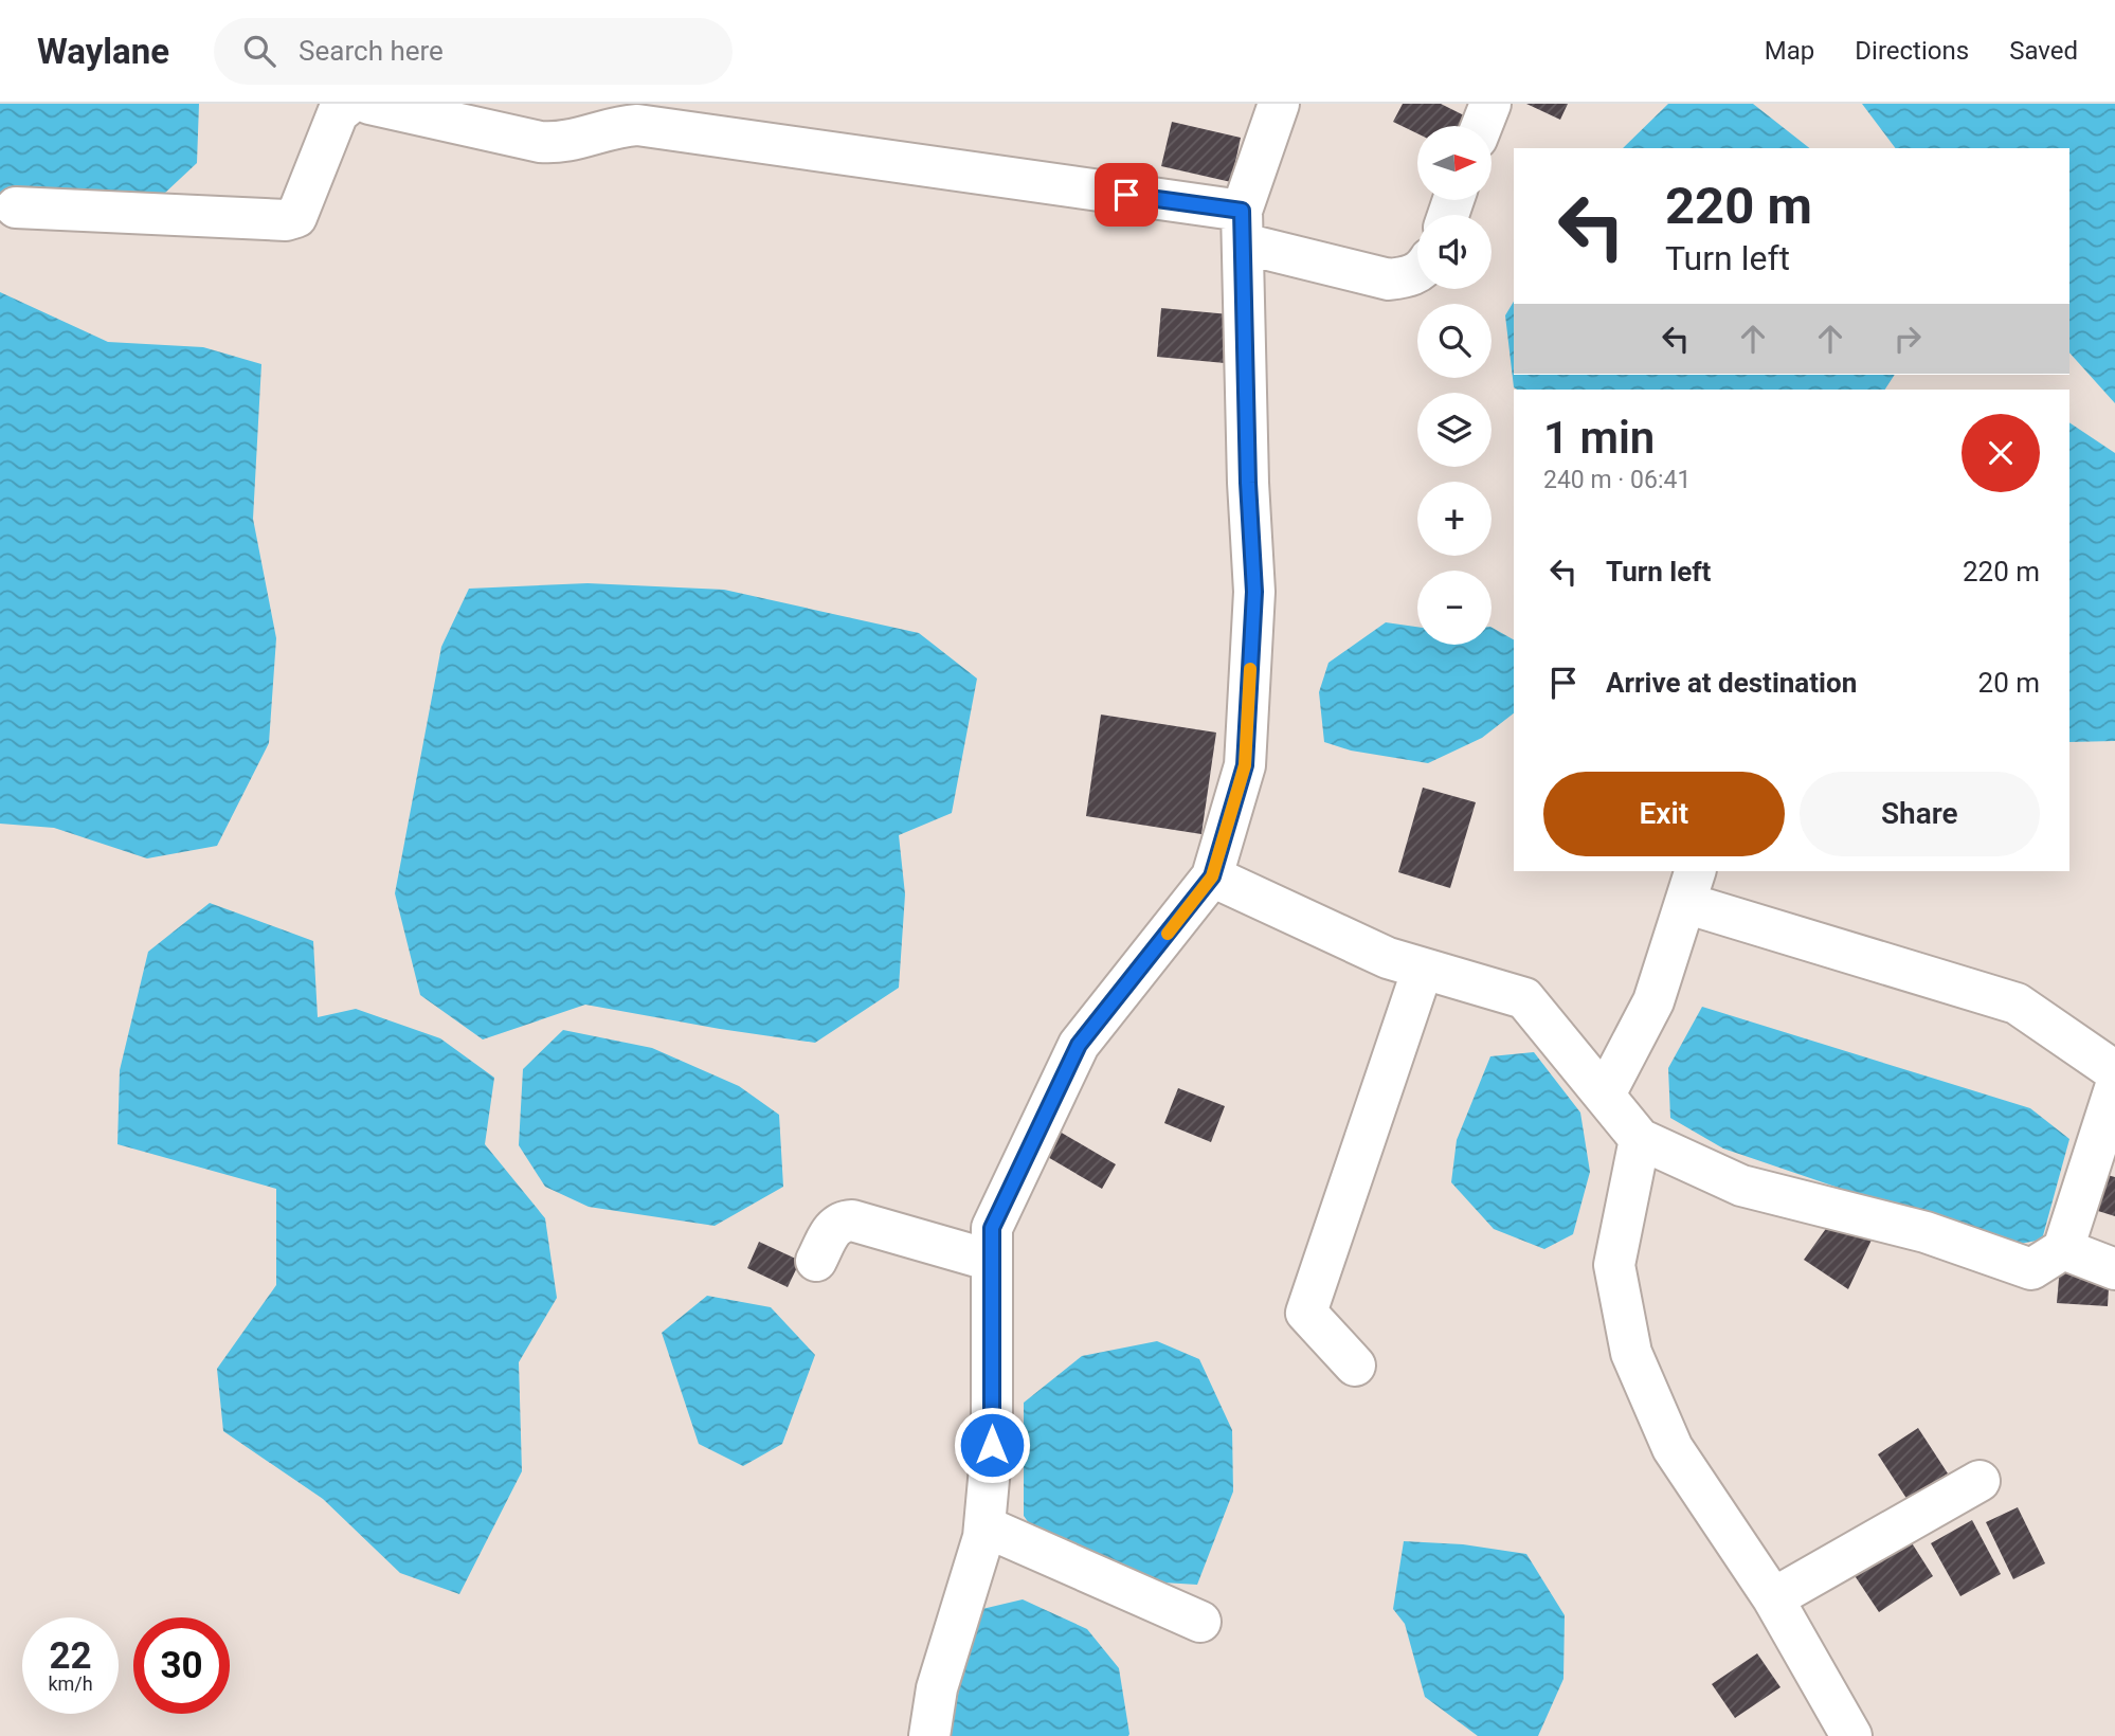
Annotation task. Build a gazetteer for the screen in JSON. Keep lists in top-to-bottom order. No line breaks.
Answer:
{"north":"right","page":{"header":"Waylane","search":"Search here","nav":["Map","Directions","Saved"],"map_buttons":["+","−"],"turn":["220 m","Turn left"],"heading":["1 min","240 m · 06:41"],"list":[{"name":"Turn left","value":"220 m"},{"name":"Arrive at destination","value":"20 m"}],"buttons":["Exit","Share"],"speed":"22 km/h","limit":"30"}}
